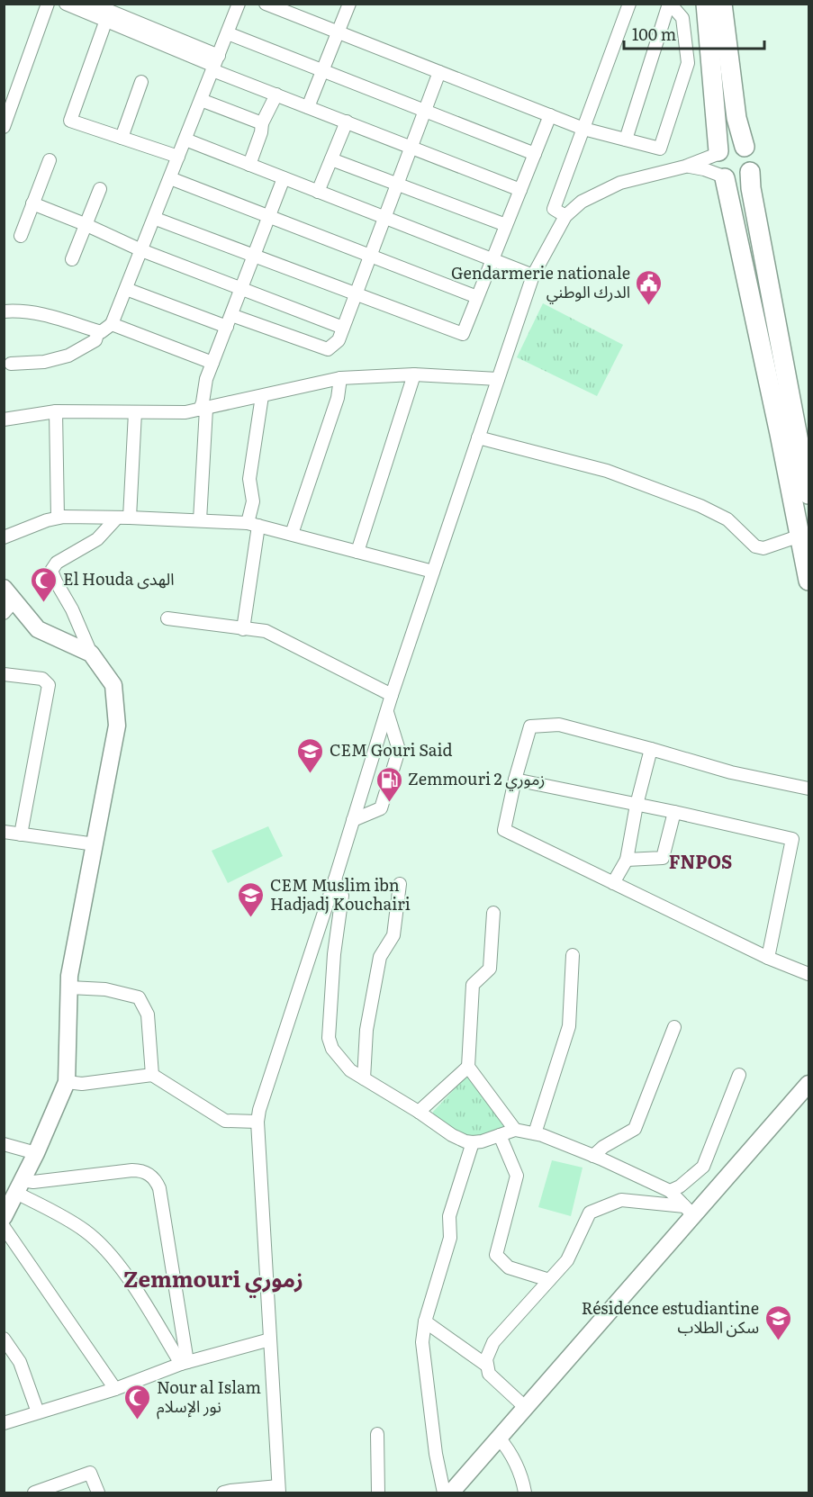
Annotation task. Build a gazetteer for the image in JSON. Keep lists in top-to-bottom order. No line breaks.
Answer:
{"districts":["FNPOS","Zemmouri زموري"],"places":{"public building":["Gendarmerie nationale الدرك الوطني"],"mosque":["El Houda الهدى","Nour al Islam نور الإسلام"],"school or university":["CEM Gouri Said","CEM Muslim ibn Hadjadj Kouchairi","Résidence estudiantine سكن الطلاب"],"fuel station":["Zemmouri 2 زموري"]},"scale_bar":"100 m"}
